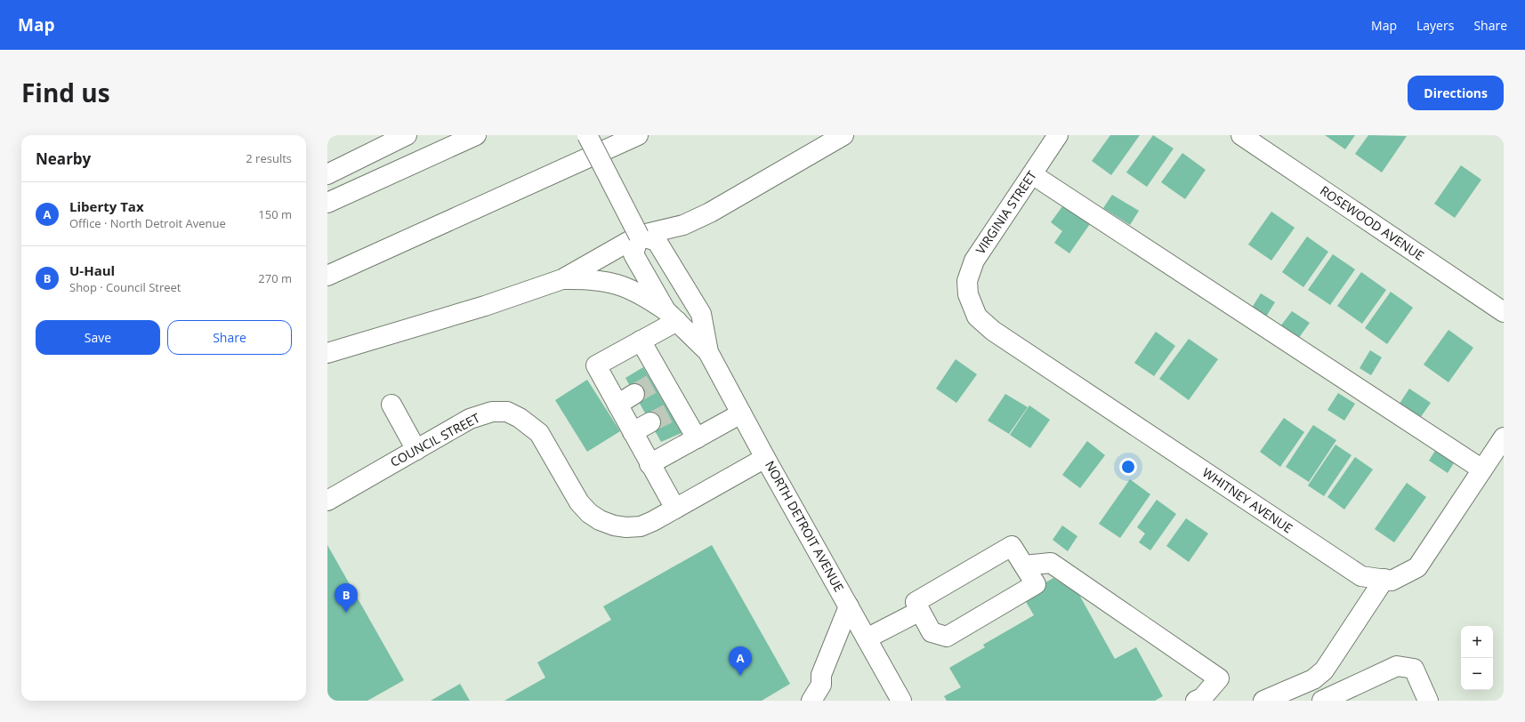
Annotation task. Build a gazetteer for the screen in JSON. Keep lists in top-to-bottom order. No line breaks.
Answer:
{"streets":{"main road":["VIRGINIA STREET","ROSEWOOD AVENUE","COUNCIL STREET","WHITNEY AVENUE","NORTH DETROIT AVENUE"]},"crossings":[["VIRGINIA STREET","WHITNEY AVENUE"],["COUNCIL STREET","NORTH DETROIT AVENUE"]],"page":{"header":"Map","nav":["Map","Layers","Share"],"title":"Find us","buttons":["Directions",["Save","Share"]],"heading":["Nearby","2 results"],"list":[{"mark":"A","name":"Liberty Tax","note":"Office · North Detroit Avenue","value":"150 m"},{"mark":"B","name":"U-Haul","note":"Shop · Council Street","value":"270 m"}],"pins":["B","A"],"map_buttons":["+","−"]}}
